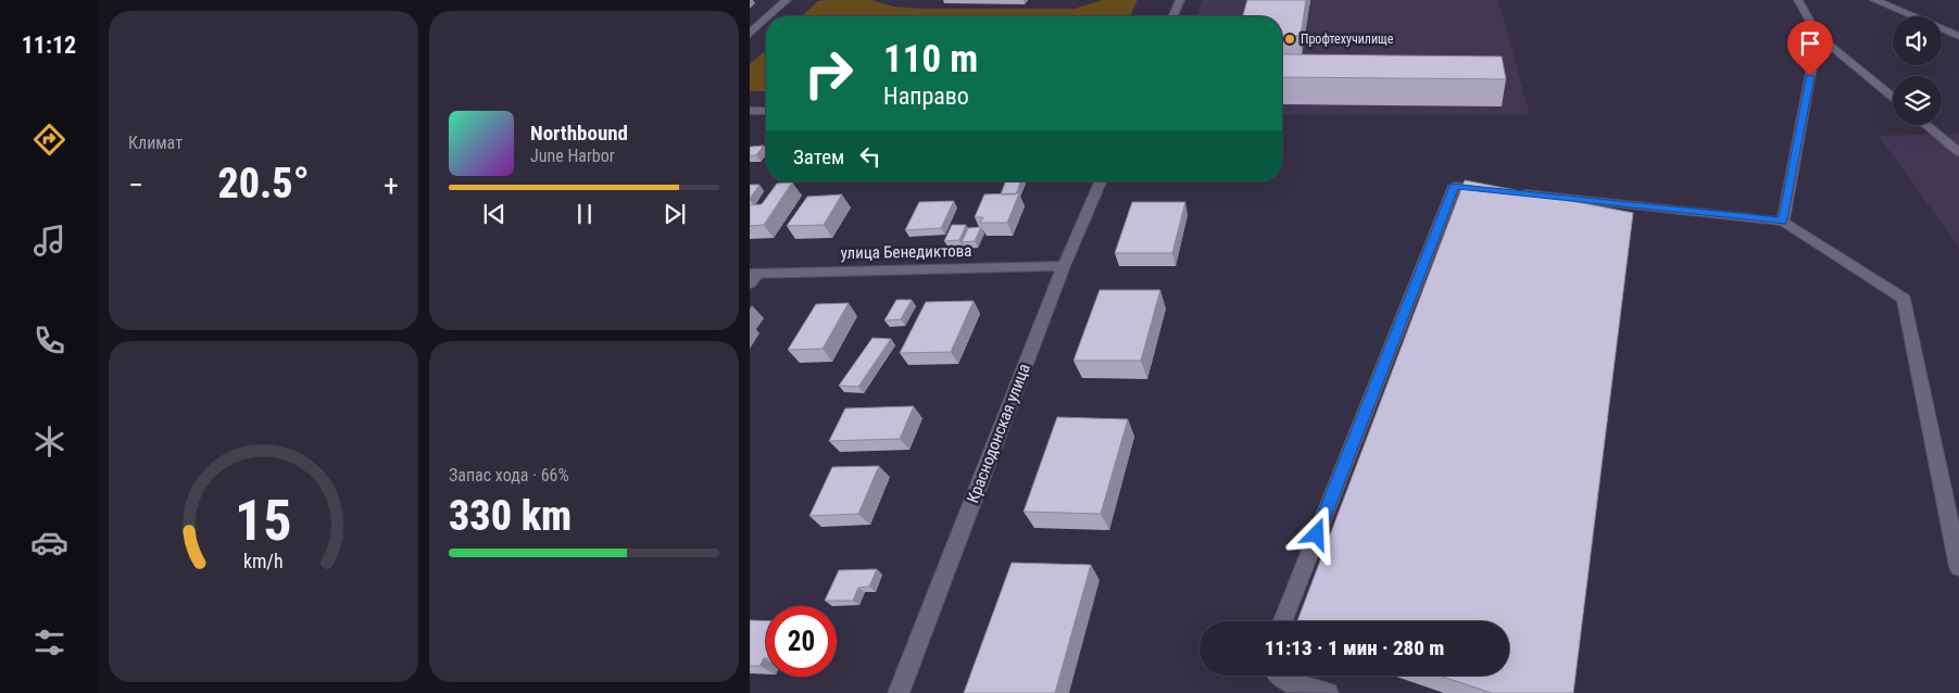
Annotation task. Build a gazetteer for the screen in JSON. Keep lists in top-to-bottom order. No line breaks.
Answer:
{"streets":{"street":["улица Бенедиктова","Краснодонская улица"]},"crossings":[["улица Бенедиктова","Краснодонская улица"]],"places":["Профтехучилище"],"page":{"tabs":"11:12","tile":["Климат",["Запас хода · 66%","330 km"]],"turn":["110 m","Направо"],"song":["Northbound","June Harbor"],"then":"Затем","heat":["−","20.5°","+"],"limit":"20","trip":"11:13 · 1 мин · 280 m","gauge":["15","km/h"]}}
